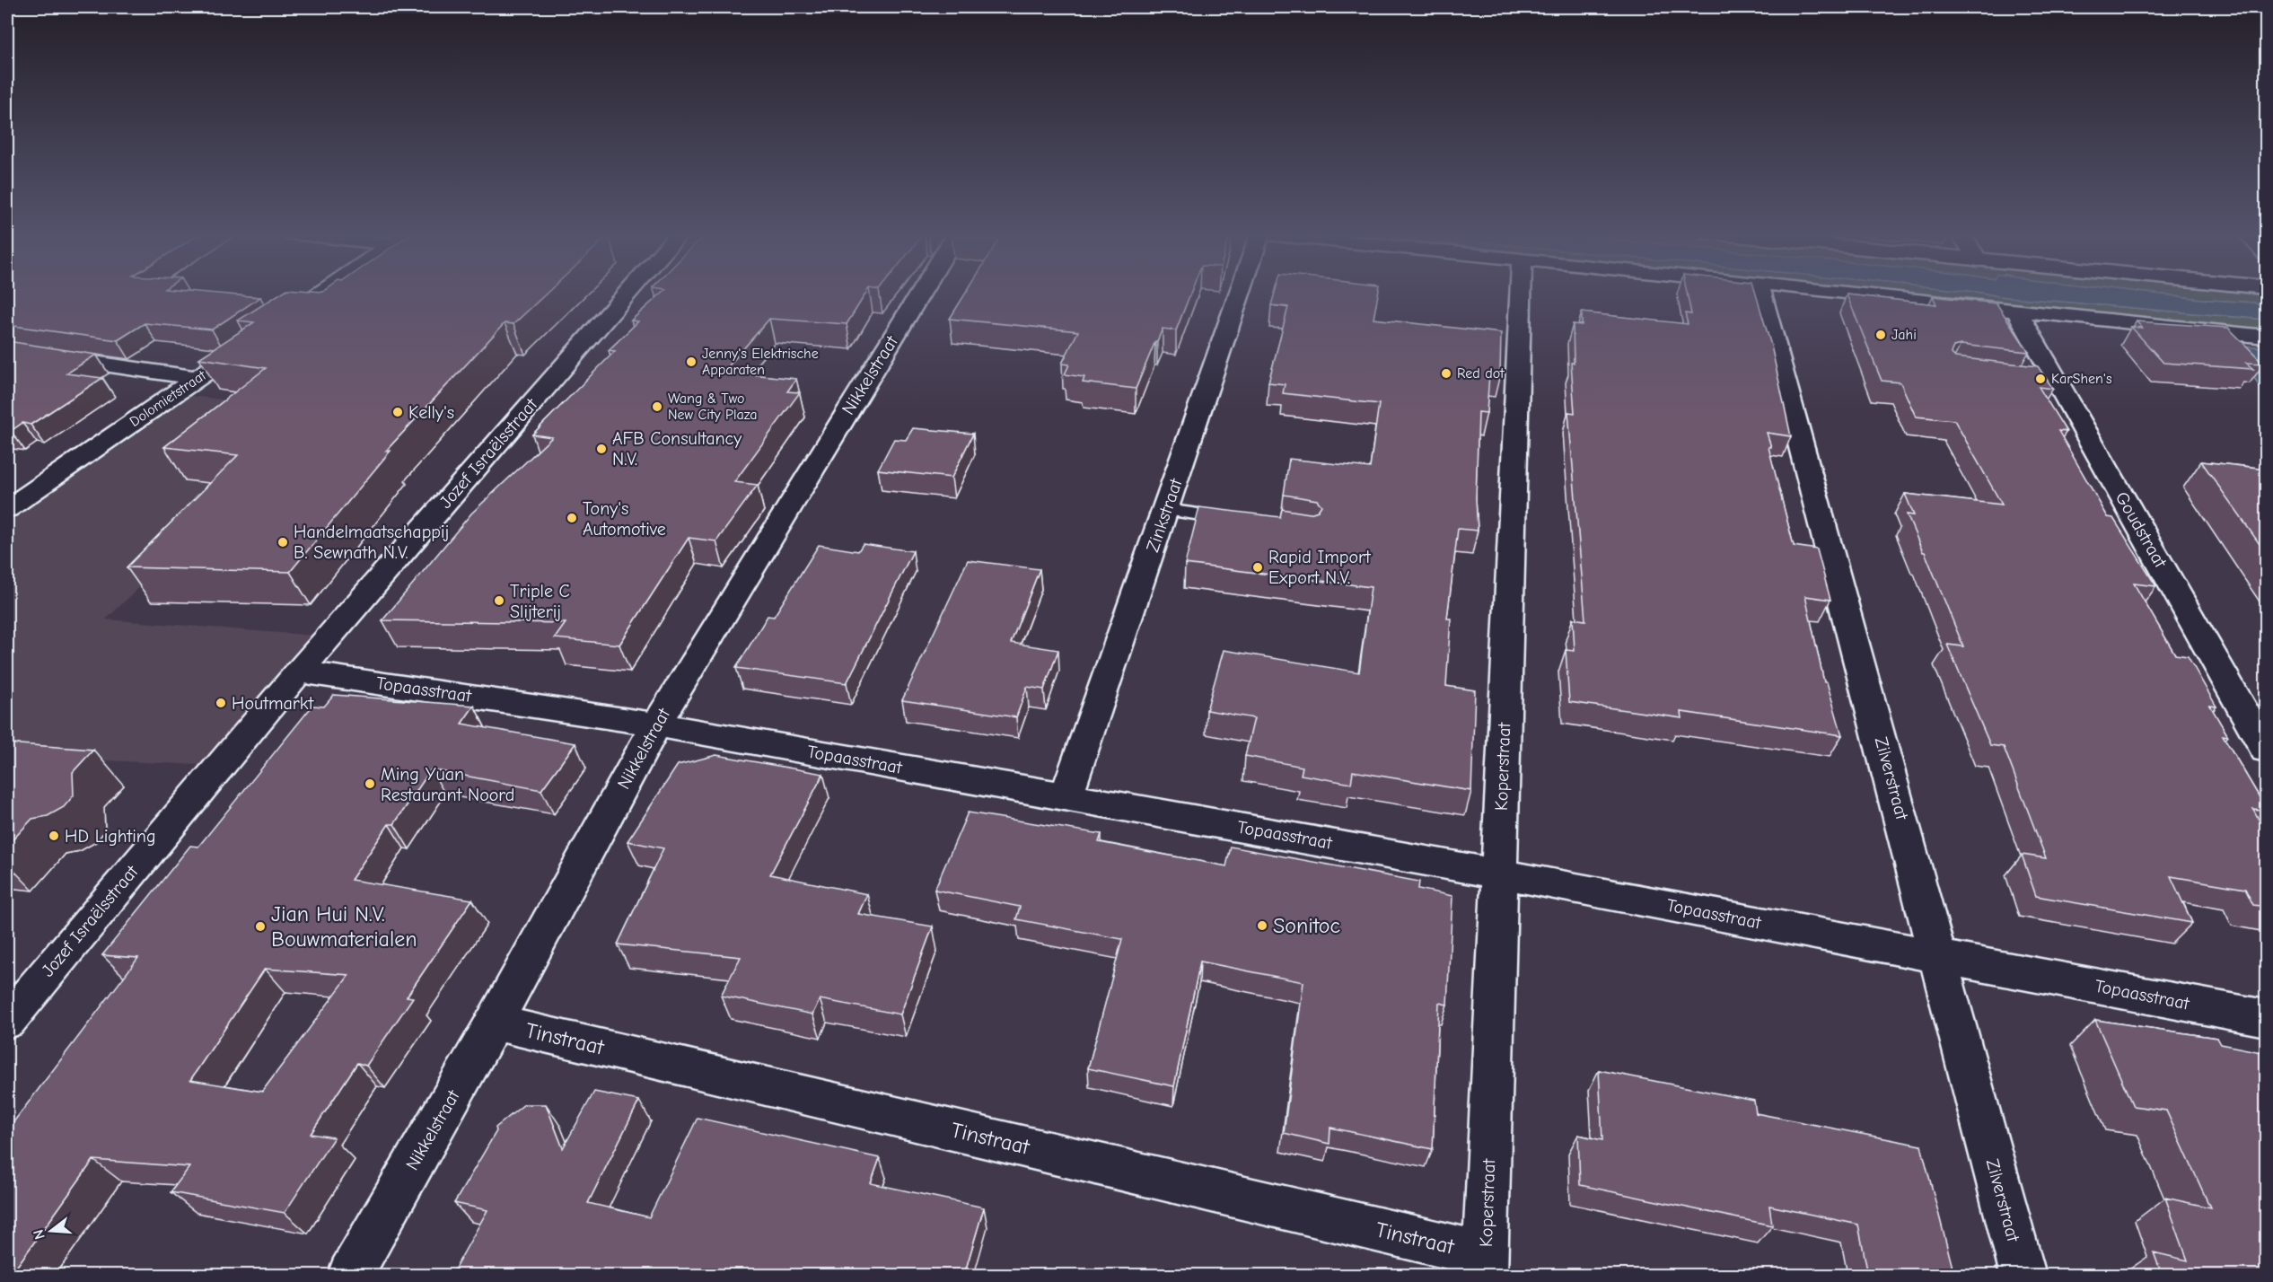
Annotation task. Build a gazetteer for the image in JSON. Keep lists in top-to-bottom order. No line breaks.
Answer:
{"streets":{"street":["Nikkelstraat","Dolomietstraat","Jozef Israëlsstraat","Zinkstraat","Goudstraat","Topaasstraat","Koperstraat","Zilverstraat","Tinstraat"]},"crossings":[["Nikkelstraat","Topaasstraat"],["Nikkelstraat","Tinstraat"],["Jozef Israëlsstraat","Topaasstraat"],["Zinkstraat","Topaasstraat"],["Topaasstraat","Koperstraat"],["Topaasstraat","Zilverstraat"],["Koperstraat","Tinstraat"]],"places":["Jahi","Jenny's Elektrische Apparaten","Red dot","KarShen's","Wang & Two New City Plaza","Kelly's","AFB Consultancy N.V.","Tony's Automotive","Handelmaatschappij B. Sewnath N.V.","Rapid Import Export N.V.","Triple C Slijterij","Houtmarkt","Ming Yuan Restaurant Noord","HD Lighting","Sonitoc","Jian Hui N.V. Bouwmaterialen"],"north":"left"}
